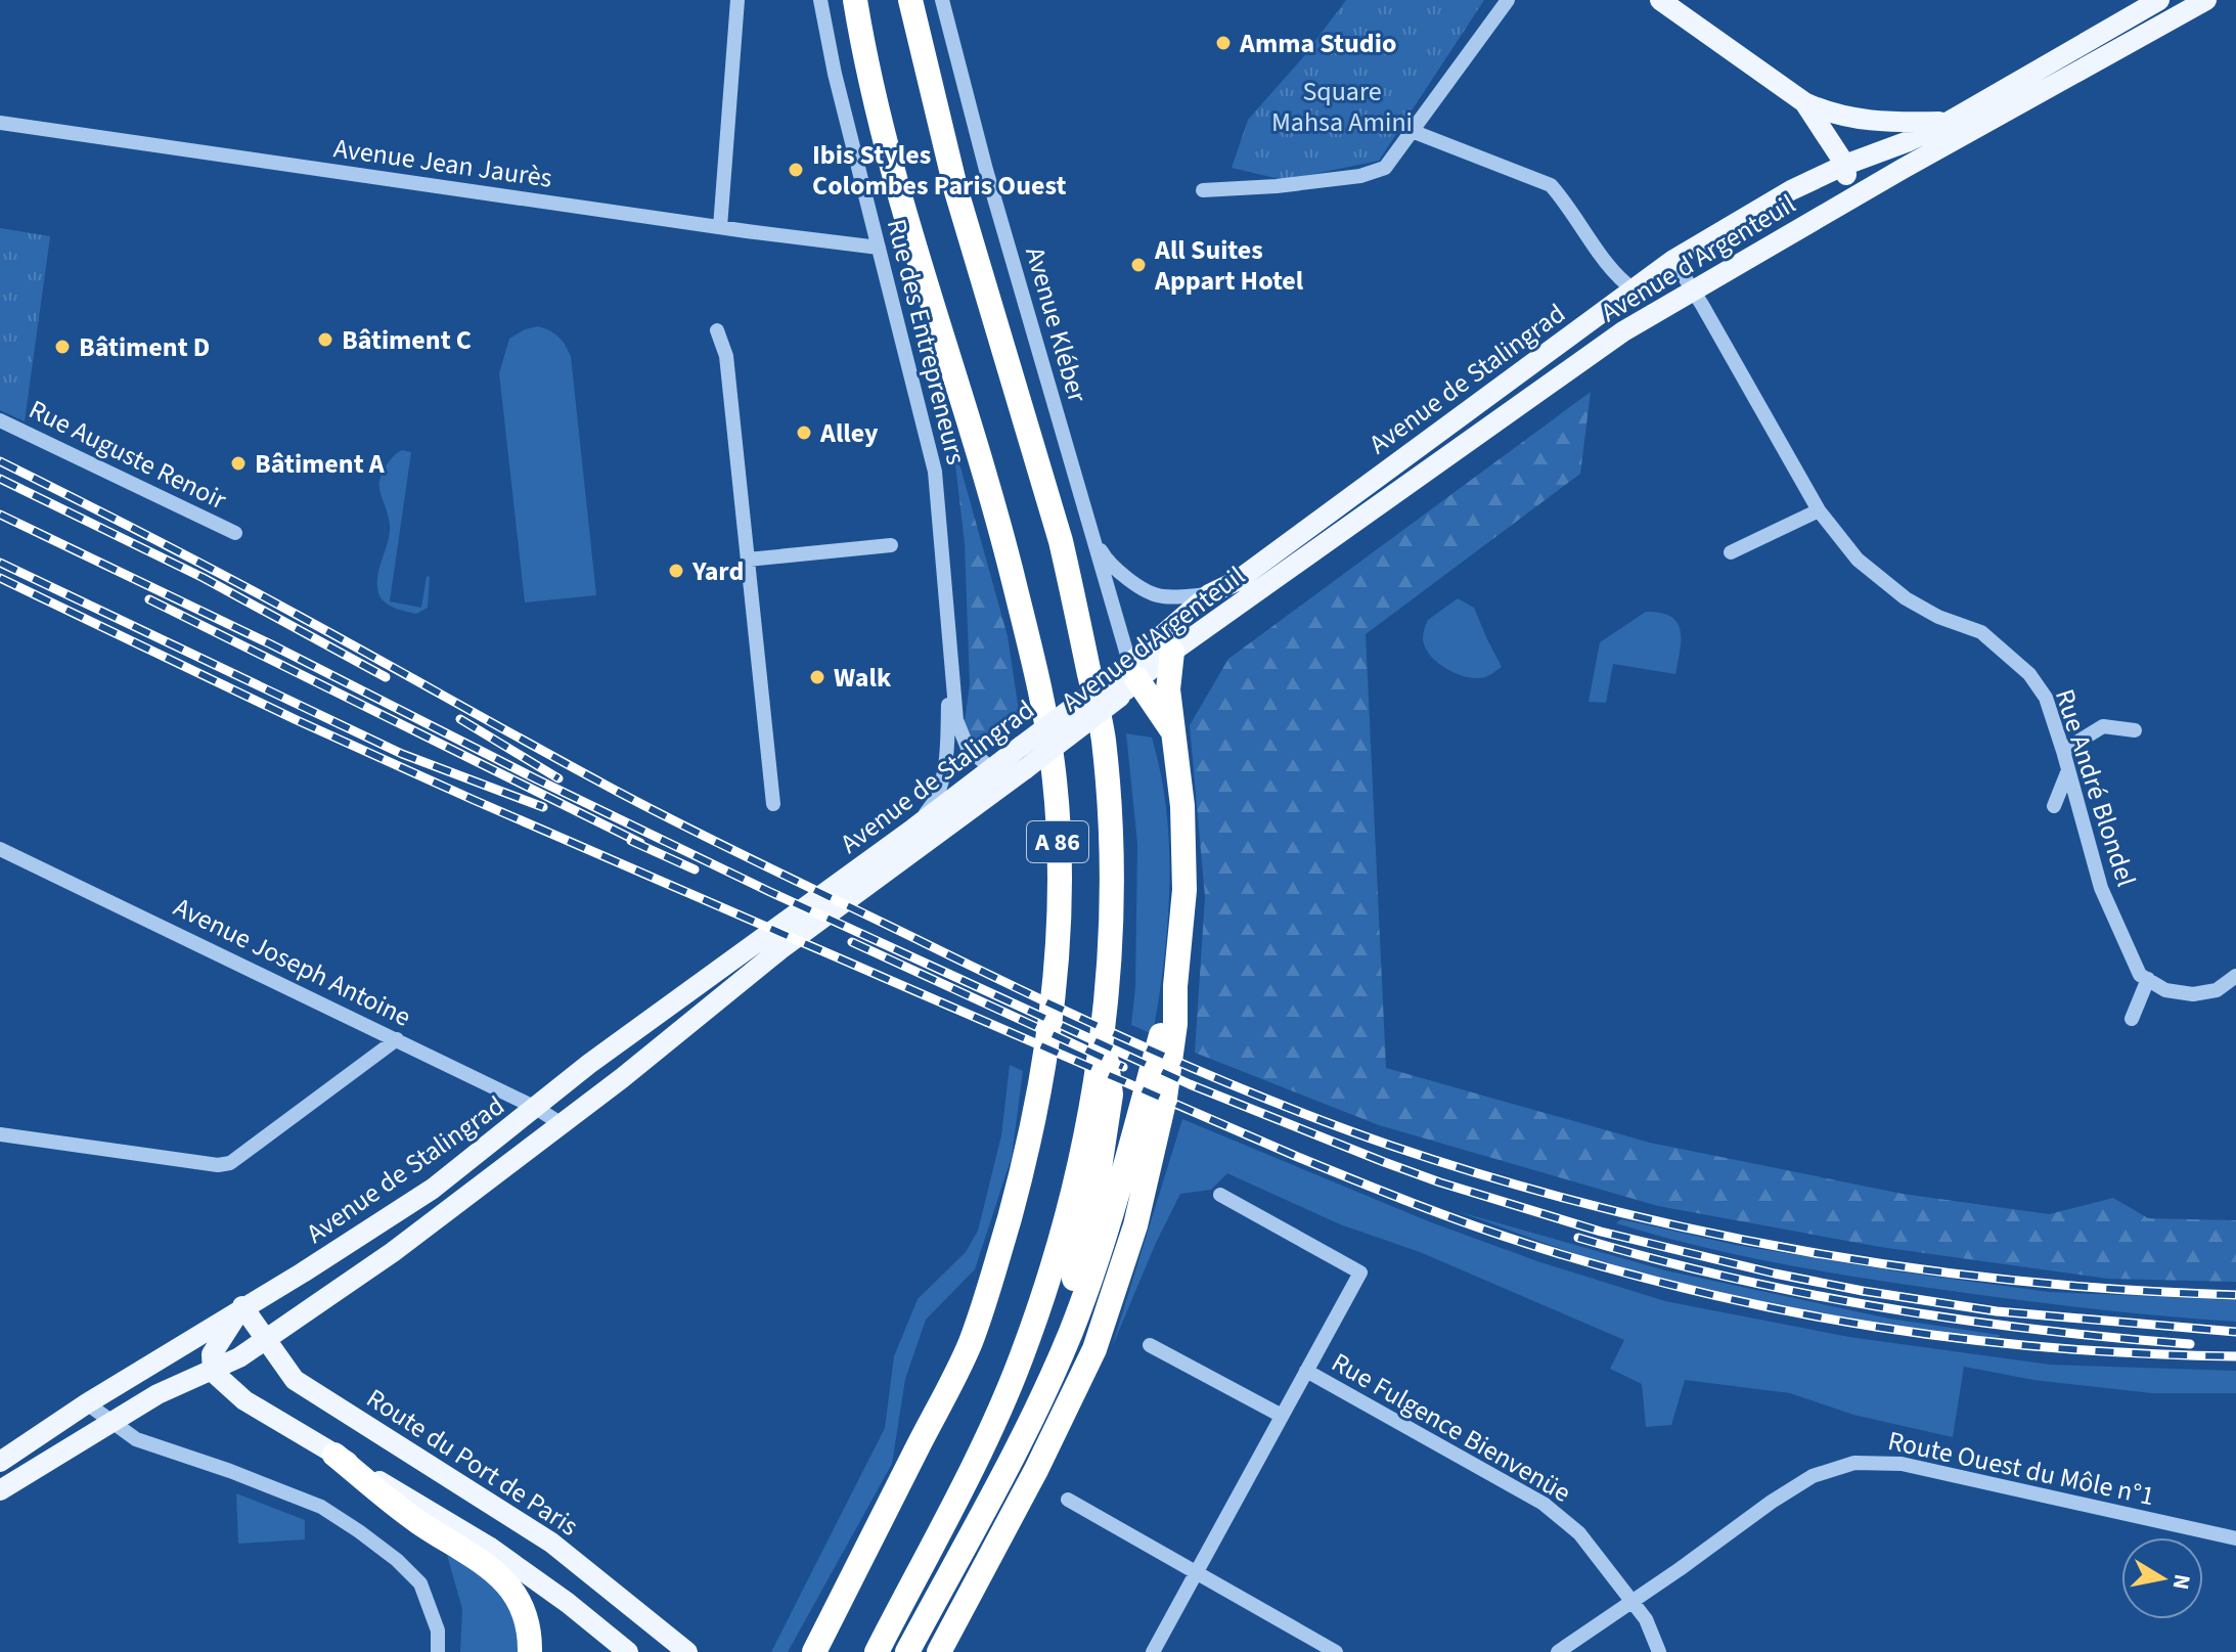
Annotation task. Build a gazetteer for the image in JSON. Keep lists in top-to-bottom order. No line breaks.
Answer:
{"streets":{"highway":["A 86"],"main road":["Avenue d'Argenteuil","Avenue de Stalingrad","Route du Port de Paris"],"street":["Avenue Jean Jaurès","Avenue Kléber","Rue des Entrepreneurs","Rue Auguste Renoir","Rue André Blondel","Avenue Joseph Antoine","Rue Fulgence Bienvenüe","Route Ouest du Môle n°1"]},"crossings":[["Avenue Jean Jaurès","Rue des Entrepreneurs"],["Avenue d'Argenteuil","Avenue Kléber"],["Avenue d'Argenteuil","Rue des Entrepreneurs"],["Avenue d'Argenteuil","Avenue de Stalingrad"],["Avenue d'Argenteuil","Rue André Blondel"],["Avenue Kléber","Avenue de Stalingrad"],["Rue des Entrepreneurs","Avenue de Stalingrad"],["Avenue de Stalingrad","Rue André Blondel"],["Avenue de Stalingrad","Avenue Joseph Antoine"],["Avenue de Stalingrad","Route du Port de Paris"],["Rue Fulgence Bienvenüe","Route Ouest du Môle n°1"]],"parks":["Square Mahsa Amini"],"places":["Amma Studio","Ibis Styles Colombes Paris Ouest","All Suites Appart Hotel","Bâtiment C","Bâtiment D","Alley","Bâtiment A","Yard","Walk"],"north":"right"}
